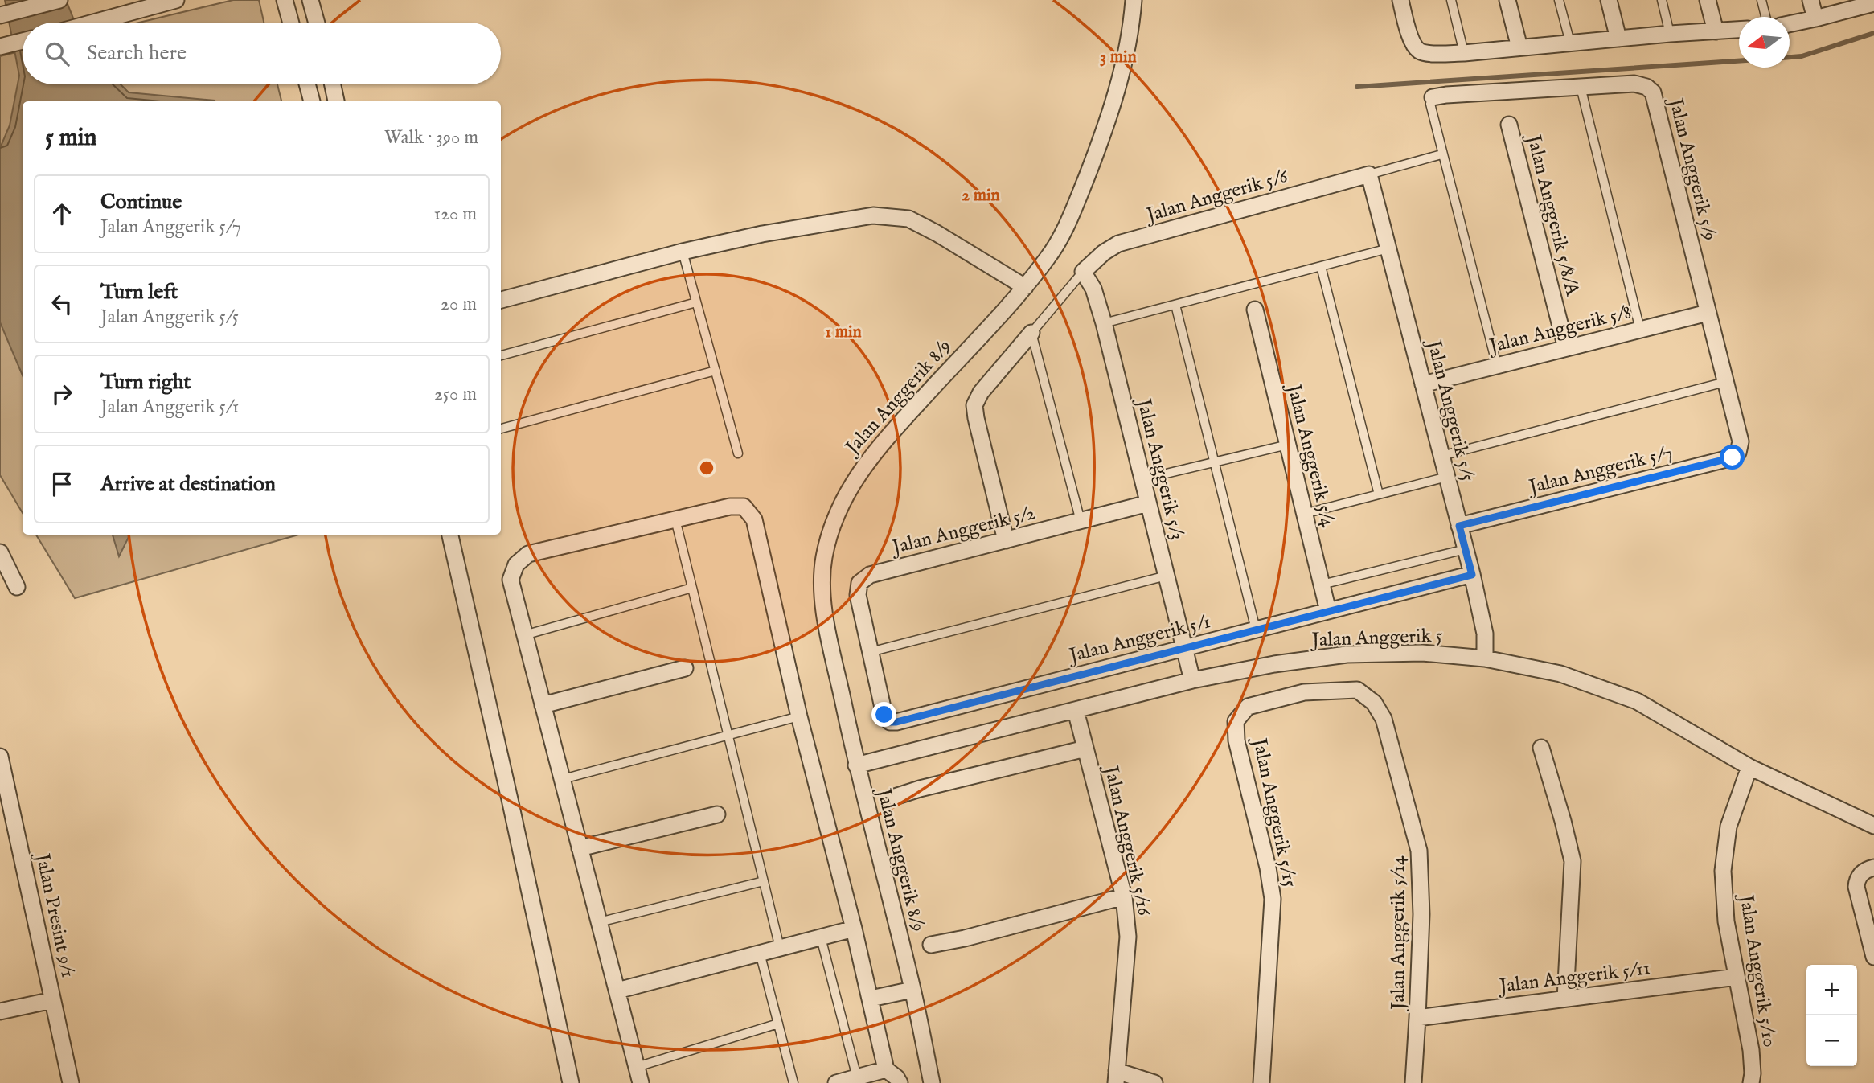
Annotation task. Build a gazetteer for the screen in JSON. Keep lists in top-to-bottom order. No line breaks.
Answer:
{"streets":{"street":["Jalan Anggerik 5/9","Jalan Anggerik 5/6","Jalan Anggerik 5/8/A","Jalan Anggerik 5/8","Jalan Anggerik 8/9","Jalan Anggerik 5/5","Jalan Anggerik 5/4","Jalan Anggerik 5/3","Jalan Anggerik 5/7","Jalan Anggerik 5/2","Jalan Anggerik 5","Jalan Anggerik 5/1","Jalan Anggerik 5/15","Jalan Anggerik 5/16","Jalan Presint 9/1","Jalan Anggerik 5/14","Jalan Anggerik 5/10","Jalan Anggerik 5/11"]},"crossings":[["Jalan Anggerik 5/9","Jalan Anggerik 5/8"],["Jalan Anggerik 5/9","Jalan Anggerik 5/7"],["Jalan Anggerik 5/6","Jalan Anggerik 5/5"],["Jalan Anggerik 5/6","Jalan Anggerik 5/3"],["Jalan Anggerik 5/8/A","Jalan Anggerik 5/8"],["Jalan Anggerik 5/8","Jalan Anggerik 5/5"],["Jalan Anggerik 8/9","Jalan Anggerik 5"],["Jalan Anggerik 5/5","Jalan Anggerik 5/7"],["Jalan Anggerik 5/5","Jalan Anggerik 5"],["Jalan Anggerik 5/5","Jalan Anggerik 5/1"],["Jalan Anggerik 5/4","Jalan Anggerik 5/1"],["Jalan Anggerik 5/3","Jalan Anggerik 5/2"],["Jalan Anggerik 5/3","Jalan Anggerik 5"],["Jalan Anggerik 5/3","Jalan Anggerik 5/1"],["Jalan Anggerik 5/2","Jalan Anggerik 5/1"],["Jalan Anggerik 5","Jalan Anggerik 5/16"],["Jalan Anggerik 5","Jalan Anggerik 5/10"],["Jalan Anggerik 5/15","Jalan Anggerik 5/14"],["Jalan Anggerik 5/14","Jalan Anggerik 5/11"],["Jalan Anggerik 5/10","Jalan Anggerik 5/11"]],"north":"left","page":{"search":"Search here","heading":["5 min","Walk · 390 m"],"list":[["Continue","Jalan Anggerik 5/7","120 m"],["Turn left","Jalan Anggerik 5/5","20 m"],["Turn right","Jalan Anggerik 5/1","250 m"],"Arrive at destination"],"map_buttons":["+","−"]},"rings":["3 min","2 min","1 min"]}
